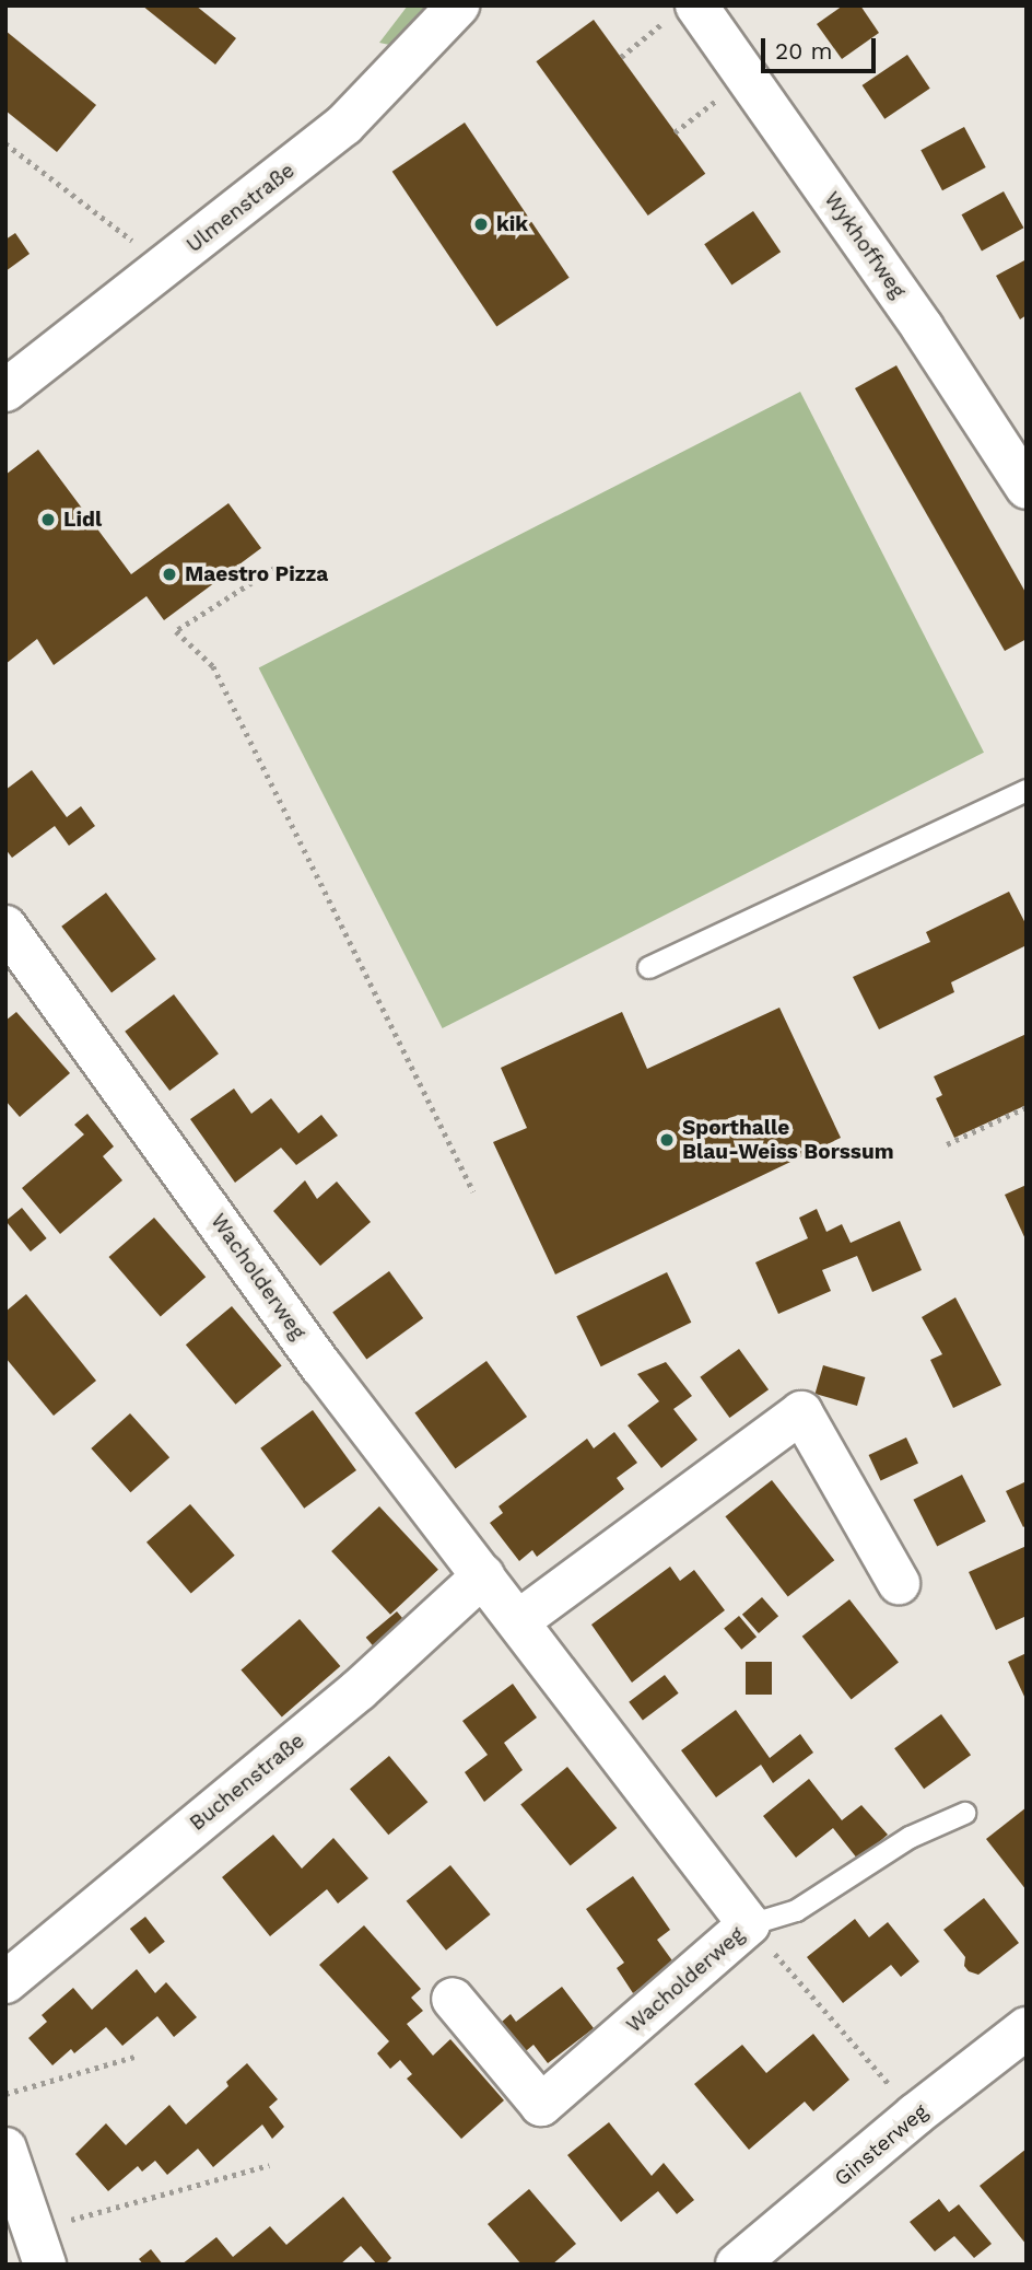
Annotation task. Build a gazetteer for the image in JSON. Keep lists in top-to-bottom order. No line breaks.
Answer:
{"streets":{"street":["Ulmenstraße","Wykhoffweg","Wacholderweg","Buchenstraße","Ginsterweg"]},"crossings":[["Wacholderweg","Buchenstraße"]],"places":["kik","Lidl","Maestro Pizza","Sporthalle Blau-Weiss Borssum"],"scale_bar":"20 m"}
